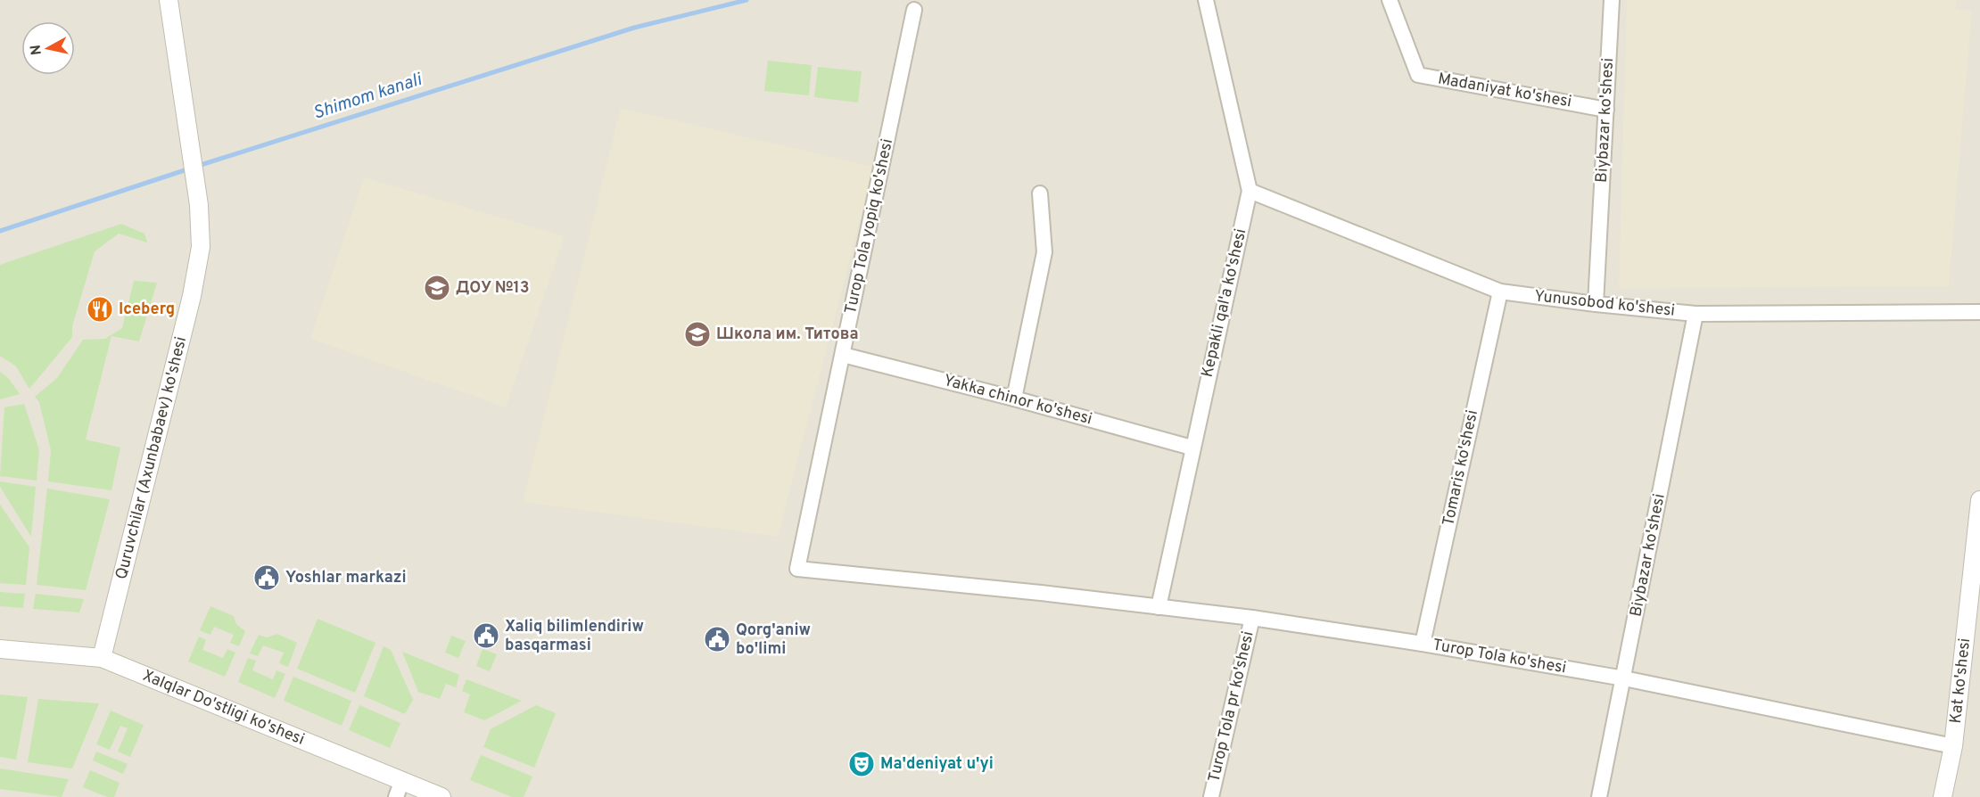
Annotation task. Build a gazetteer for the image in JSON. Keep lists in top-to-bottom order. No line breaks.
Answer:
{"streets":{"street":["Madaniyat ko'shesi","Biybazar ko'shesi","Turop Tola yopiq ko'shesi","Kepakli qal'a ko'shesi","Yunusobod ko'shesi","Yakka chinor ko'shesi","Quruvchilar (Axunbabaev) ko'shesi","Tomaris ko'shesi","Turop Tola ko'shesi","Kat ko'shesi","Turop Tola pr ko'shesi","Xalqlar Do'stligi ko'shesi"]},"crossings":[["Madaniyat ko'shesi","Biybazar ko'shesi"],["Biybazar ko'shesi","Yunusobod ko'shesi"],["Biybazar ko'shesi","Turop Tola ko'shesi"],["Turop Tola yopiq ko'shesi","Yakka chinor ko'shesi"],["Turop Tola yopiq ko'shesi","Turop Tola ko'shesi"],["Kepakli qal'a ko'shesi","Yunusobod ko'shesi"],["Kepakli qal'a ko'shesi","Yakka chinor ko'shesi"],["Kepakli qal'a ko'shesi","Turop Tola ko'shesi"],["Yunusobod ko'shesi","Tomaris ko'shesi"],["Quruvchilar (Axunbabaev) ko'shesi","Xalqlar Do'stligi ko'shesi"],["Tomaris ko'shesi","Turop Tola ko'shesi"],["Turop Tola ko'shesi","Kat ko'shesi"],["Turop Tola ko'shesi","Turop Tola pr ko'shesi"]],"water":["Shimom kanali"],"places":{"school or university":["ДОУ №13","Школа им. Титова"],"restaurant":["Iceberg"],"public building":["Yoshlar markazi","Xaliq bilimlendiriw basqarmasi","Qorg'aniw bo'limi"],"theatre":["Ma'deniyat u'yi"]},"north":"left"}
